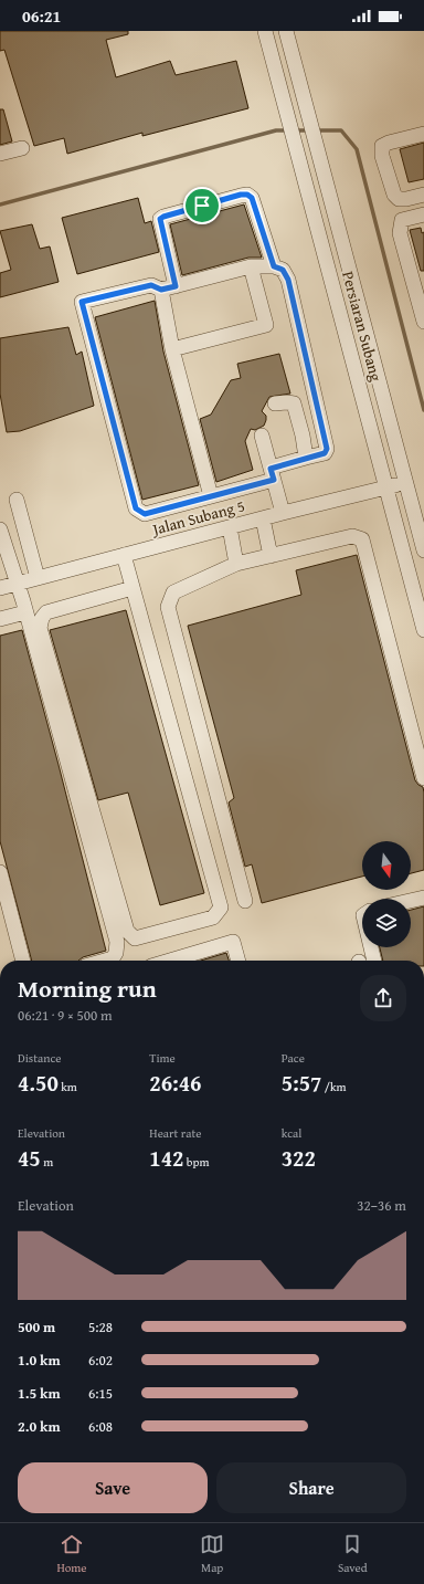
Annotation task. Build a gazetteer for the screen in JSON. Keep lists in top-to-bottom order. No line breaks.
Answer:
{"streets":{"street":["Persiaran Subang","Jalan Subang 5"]},"crossings":[["Persiaran Subang","Jalan Subang 5"]],"north":"bottom","page":{"status":"06:21","heading":["Morning run","06:21 · 9 × 500 m"],"stats":[["Distance","4.50 km"],["Time","26:46"],["Pace","5:57 /km"],["Elevation","45 m"],["Heart rate","142 bpm"],["kcal","322"]],"chart":["Elevation","32–36 m"],"list":[{"name":"500 m","note":"5:28"},{"name":"1.0 km","note":"6:02"},{"name":"1.5 km","note":"6:15"},{"name":"2.0 km","note":"6:08"}],"buttons":["Save","Share"],"tabs":["Home","Map","Saved"]}}
